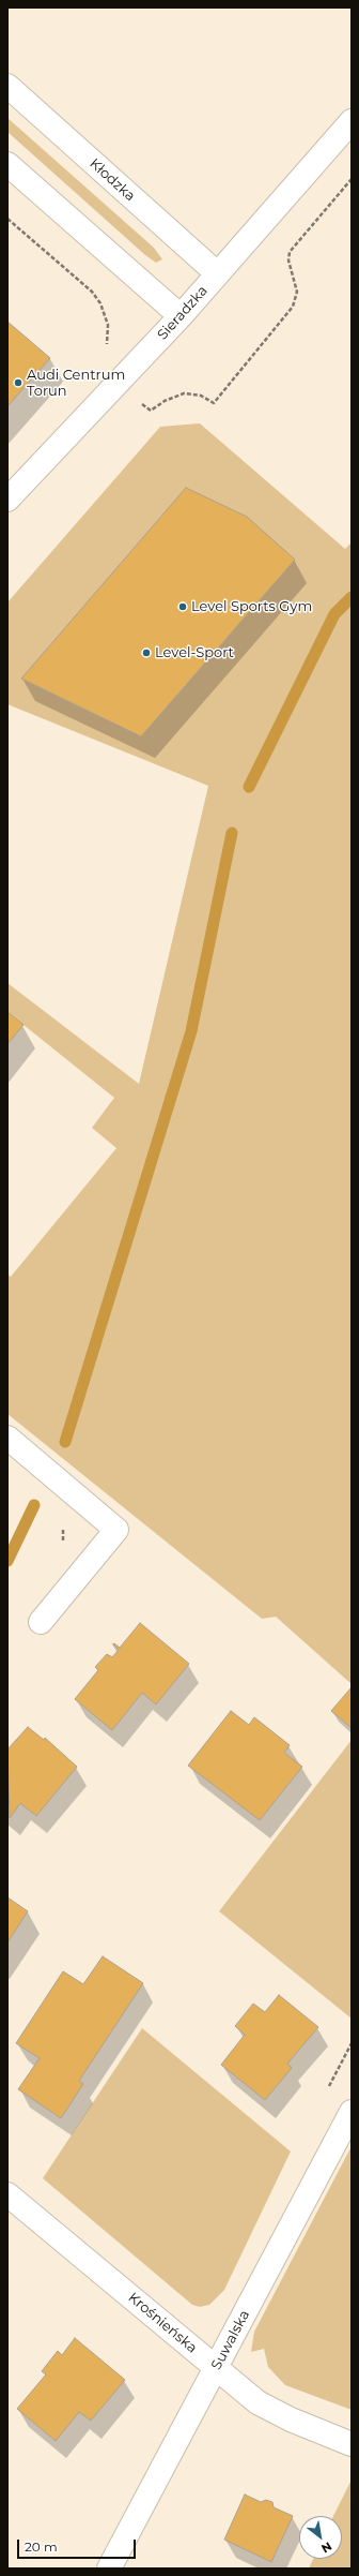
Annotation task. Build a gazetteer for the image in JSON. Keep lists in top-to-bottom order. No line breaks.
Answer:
{"streets":{"street":["Kłodzka","Sieradzka","Krośnieńska","Suwalska"]},"crossings":[["Kłodzka","Sieradzka"],["Krośnieńska","Suwalska"]],"places":["Audi Centrum Torun","Level Sports Gym","Level-Sport"],"scale_bar":"20 m","north":"bottom right"}
